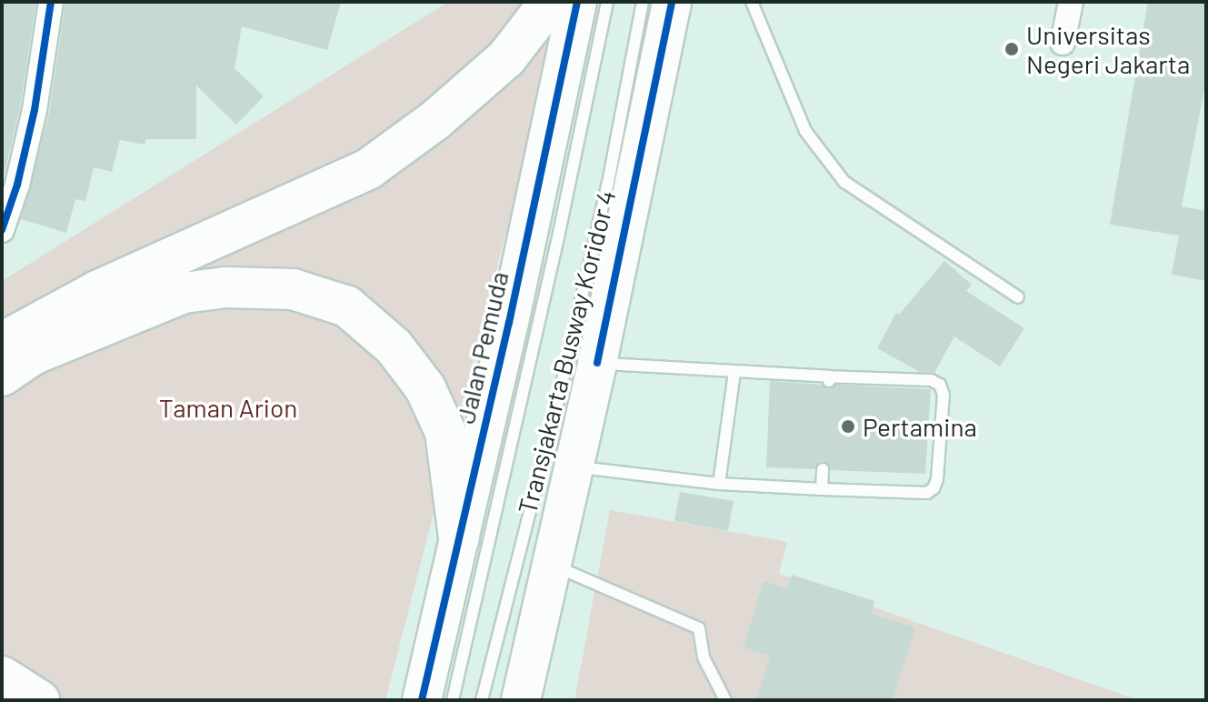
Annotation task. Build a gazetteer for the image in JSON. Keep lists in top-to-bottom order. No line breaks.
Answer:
{"streets":{"main road":["Jalan Pemuda"],"lane":["Transjakarta Busway Koridor 4"]},"parks":["Taman Arion"],"places":["Universitas Negeri Jakarta","Pertamina"]}
